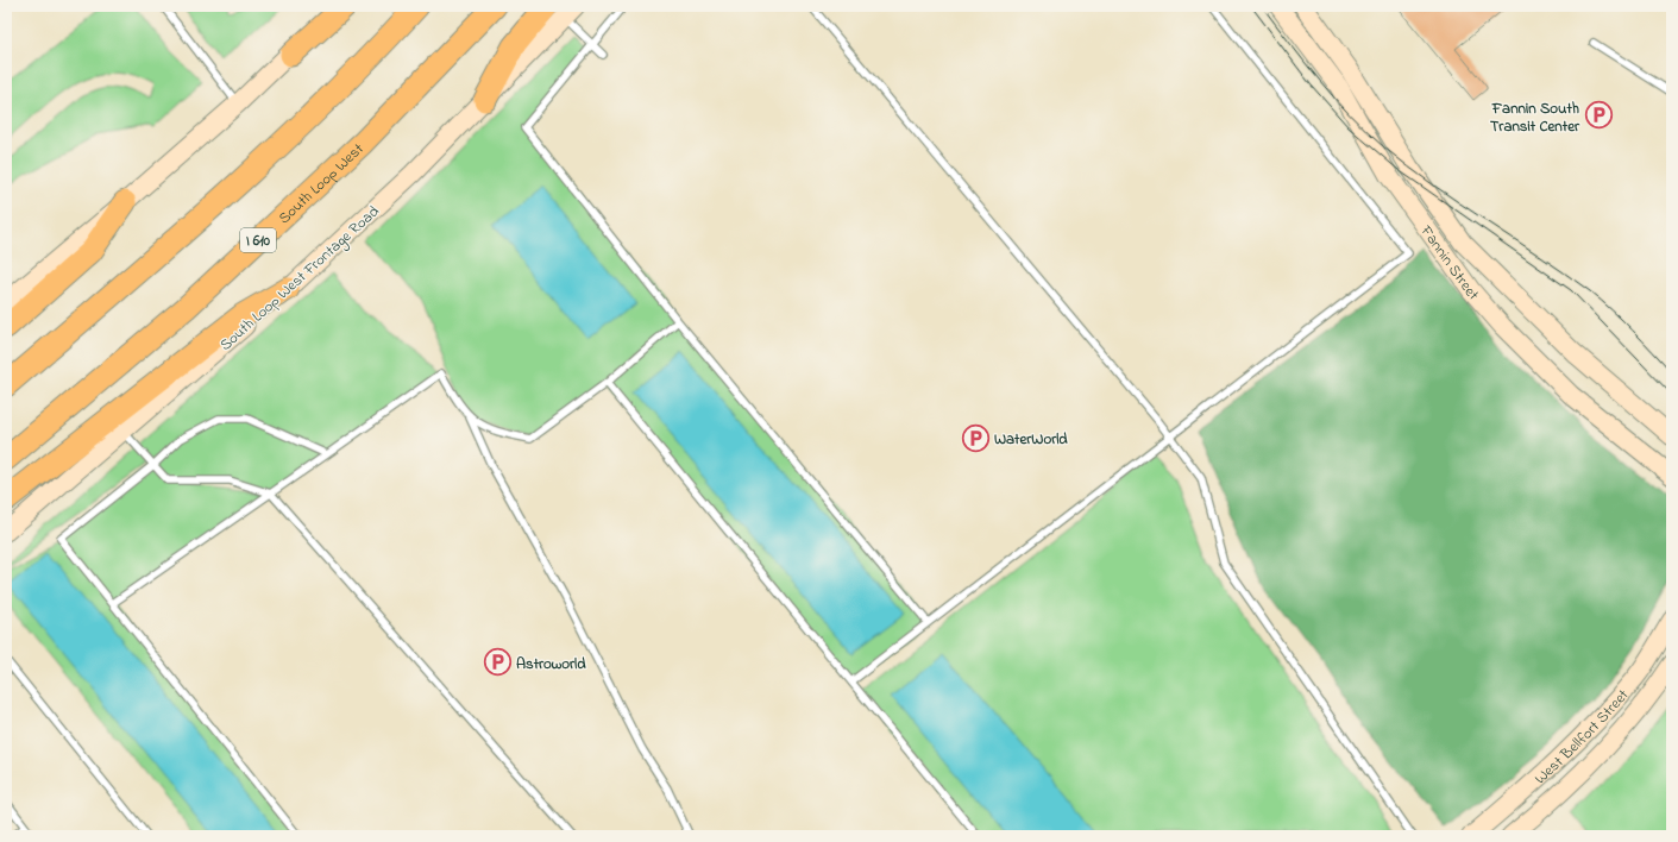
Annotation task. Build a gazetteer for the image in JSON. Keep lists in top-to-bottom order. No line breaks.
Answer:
{"streets":{"highway":["South Loop West","I 610"],"main road":["Fannin Street","South Loop West Frontage Road","West Bellfort Street"]},"places":{"parking":["Fannin South Transit Center","WaterWorld","Astroworld"]}}
